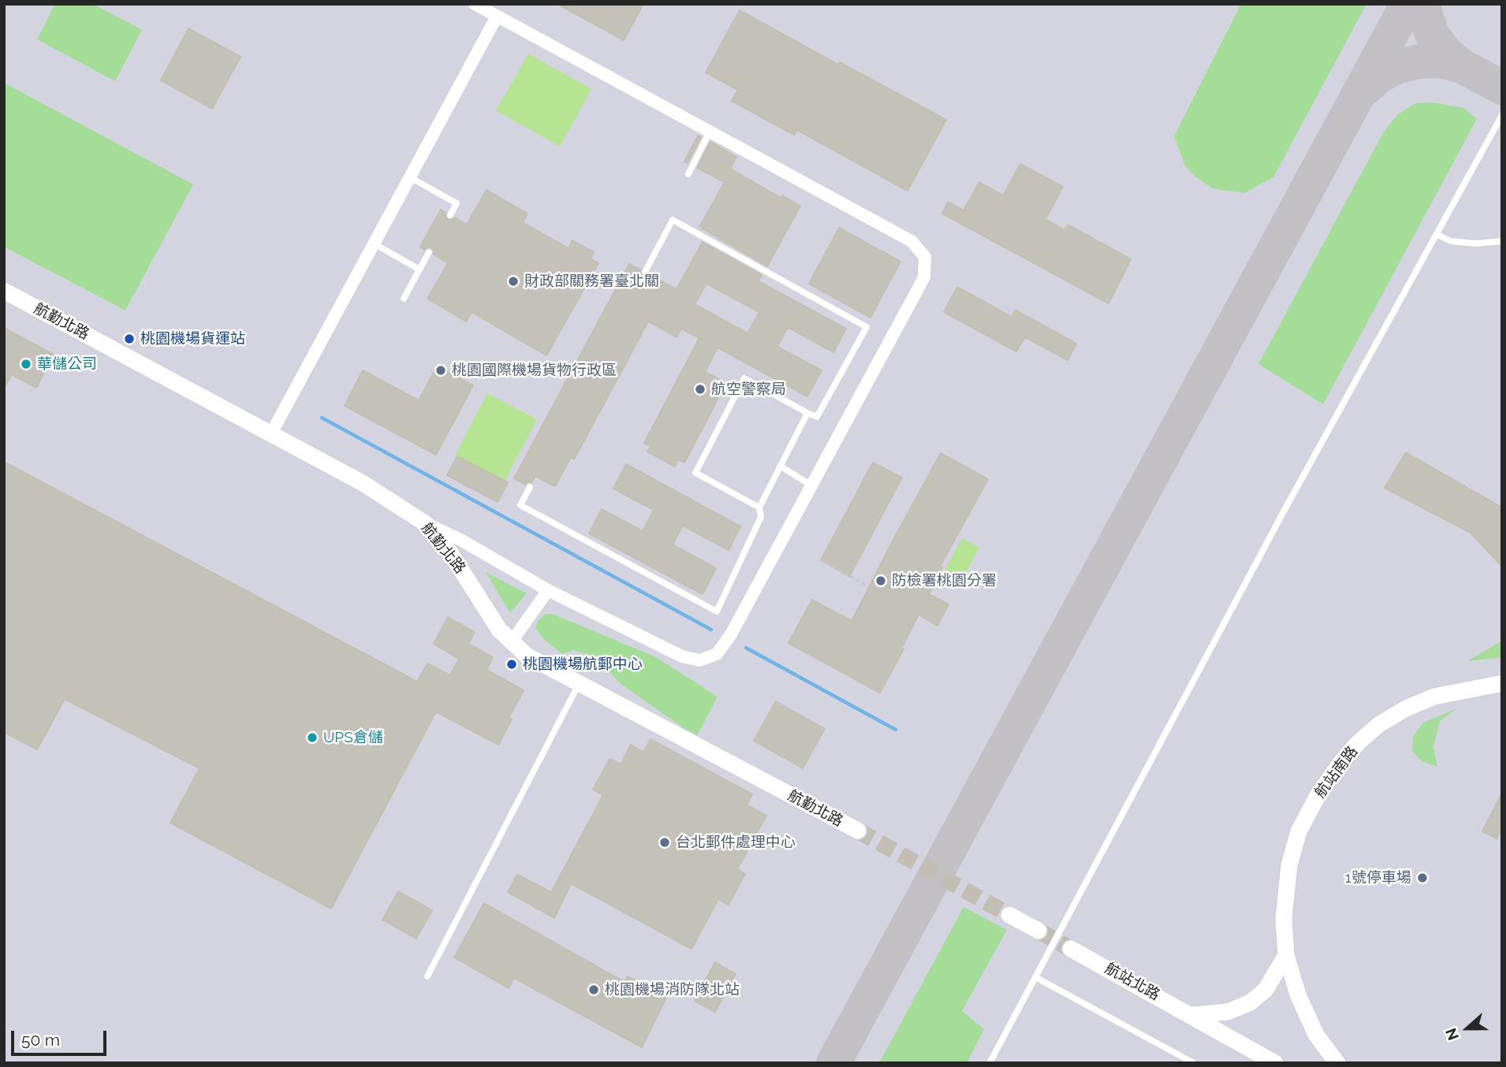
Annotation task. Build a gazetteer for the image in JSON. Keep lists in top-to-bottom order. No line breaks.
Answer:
{"streets":{"street":["航勤北路","航站南路","航站北路"]},"places":["財政部關務署臺北關","桃園機場貨運站","華儲公司","桃園國際機場貨物行政區","航空警察局","防檢署桃園分署","桃園機場航郵中心","UPS倉儲","台北郵件處理中心","1號停車場","桃園機場消防隊北站"],"scale_bar":"50 m","north":"left"}
